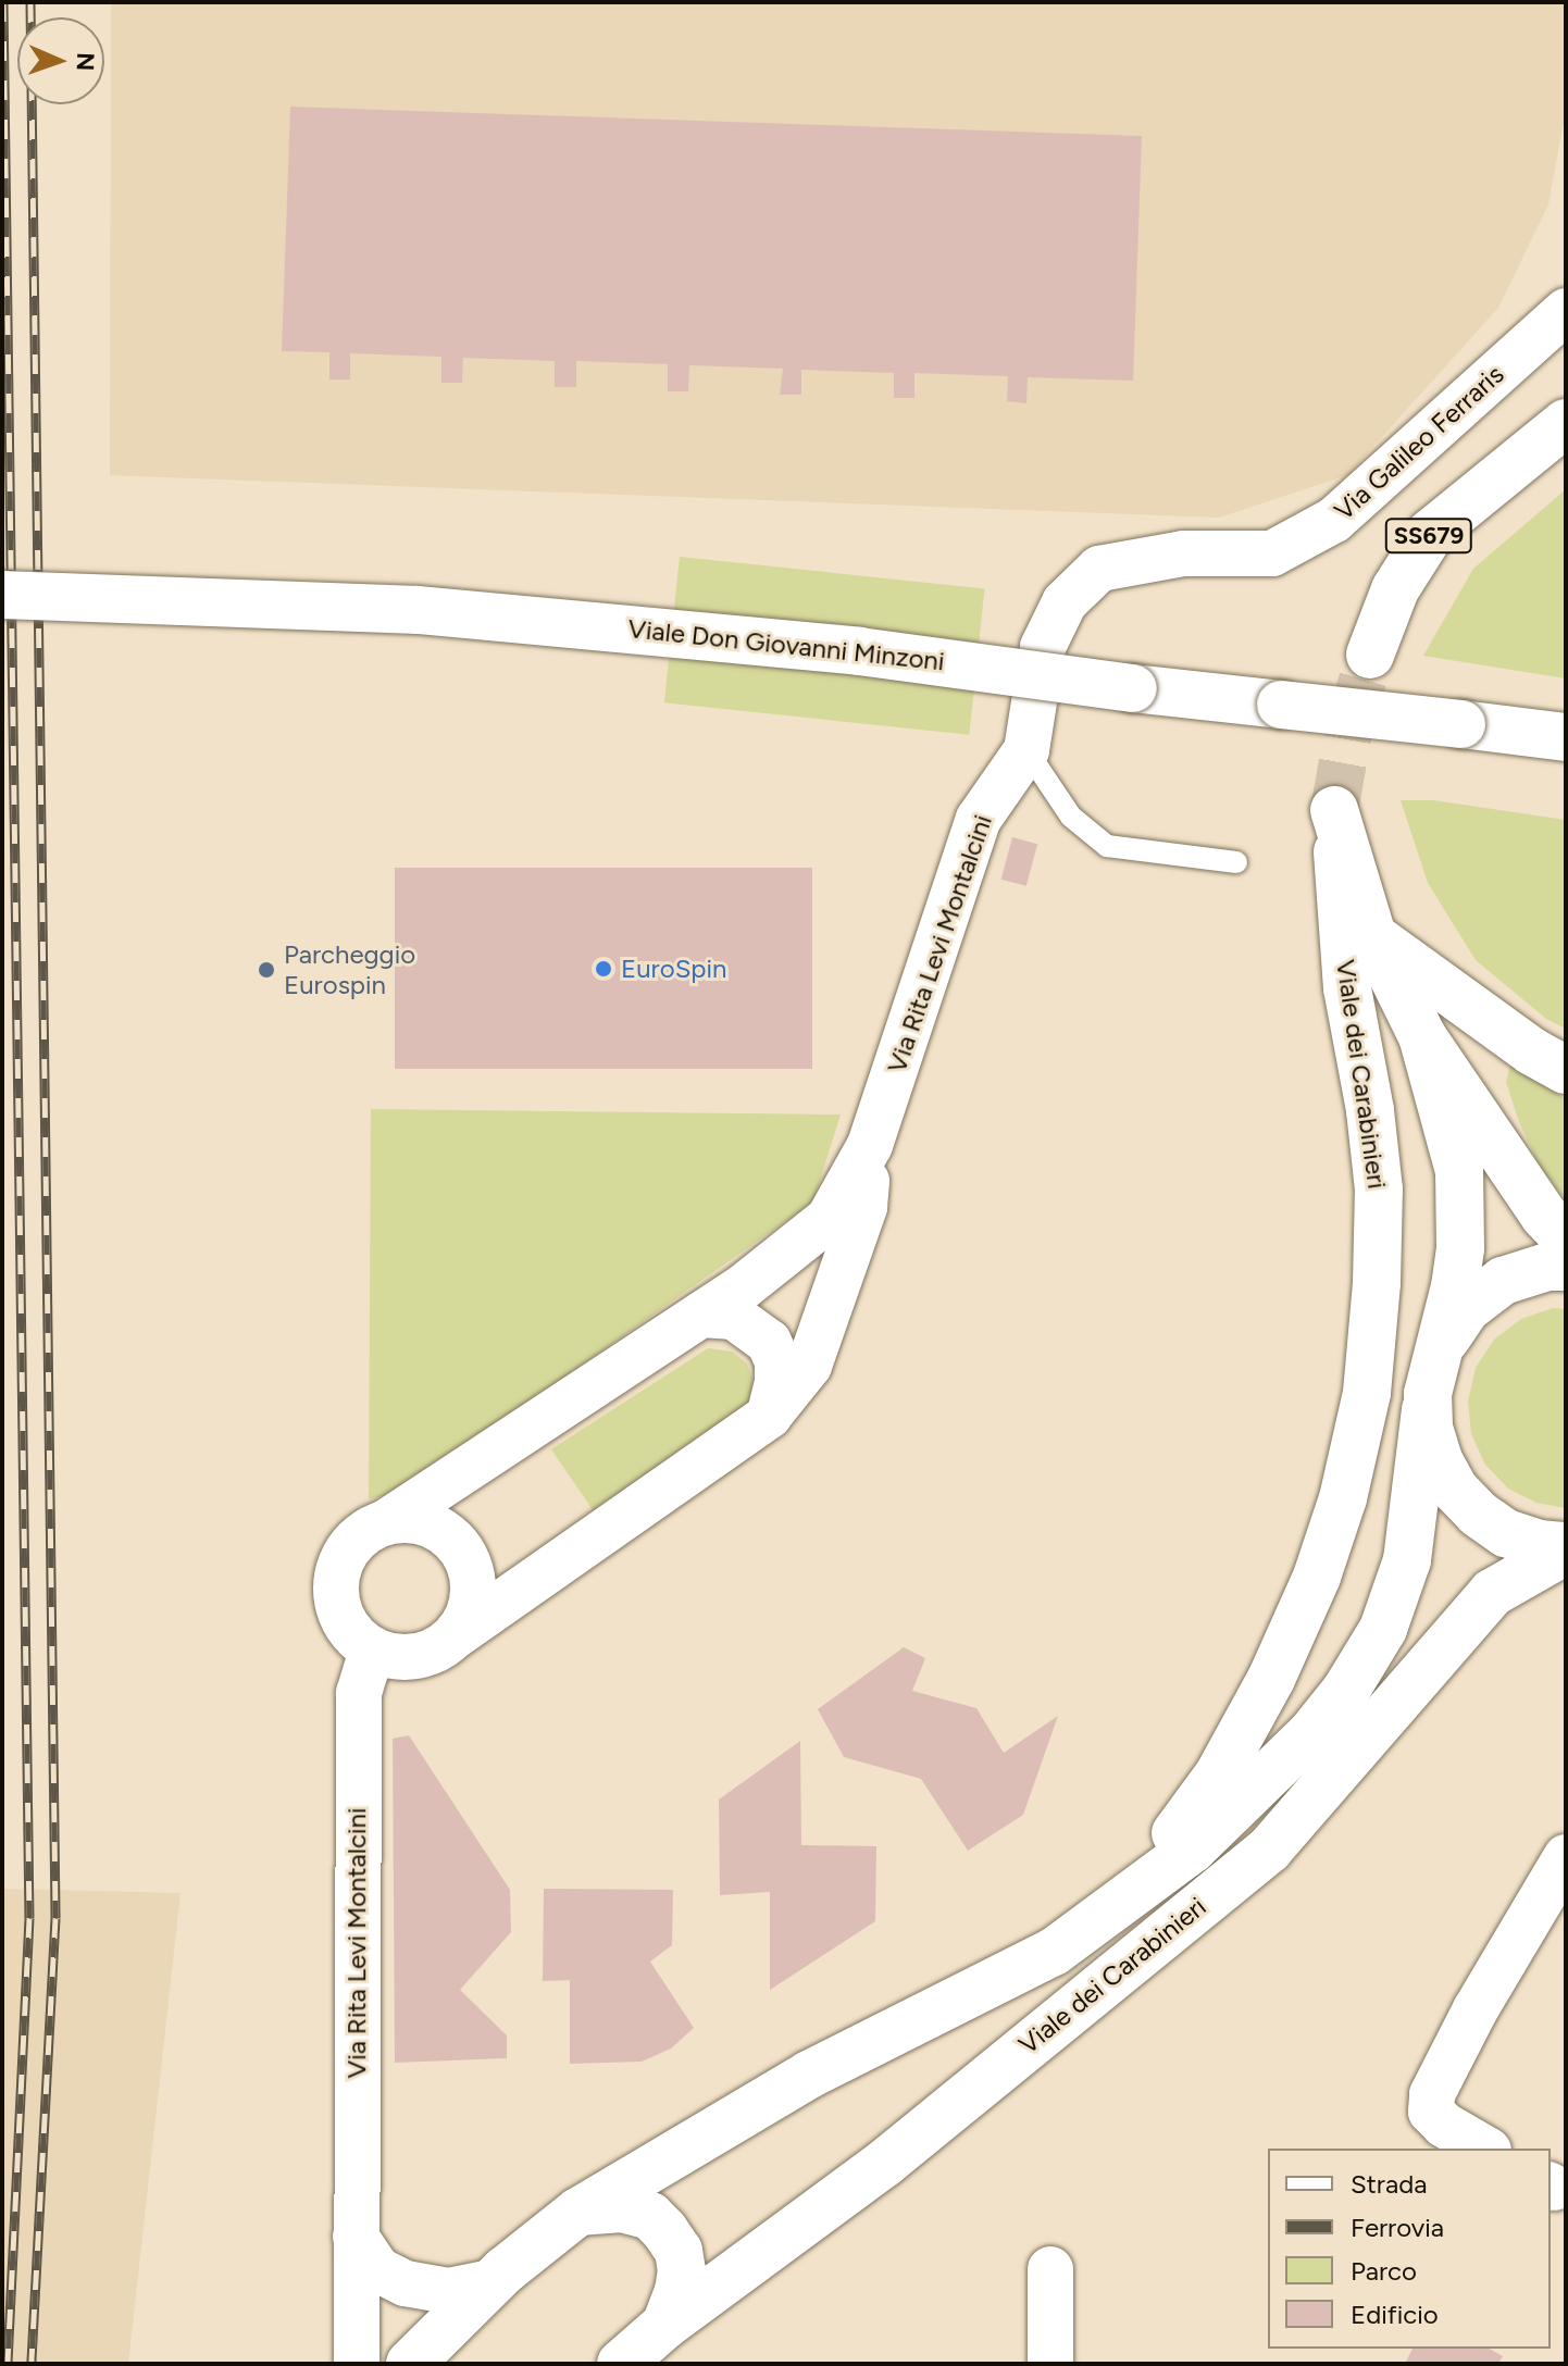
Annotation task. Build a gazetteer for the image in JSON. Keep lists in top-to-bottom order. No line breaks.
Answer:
{"streets":{"main road":["SS679","Viale Don Giovanni Minzoni","Viale dei Carabinieri"],"street":["Via Galileo Ferraris","Via Rita Levi Montalcini"]},"crossings":[["Via Galileo Ferraris","Via Rita Levi Montalcini"]],"places":["EuroSpin","Parcheggio Eurospin"],"legend":["Strada","Ferrovia","Parco","Edificio"],"north":"right"}
